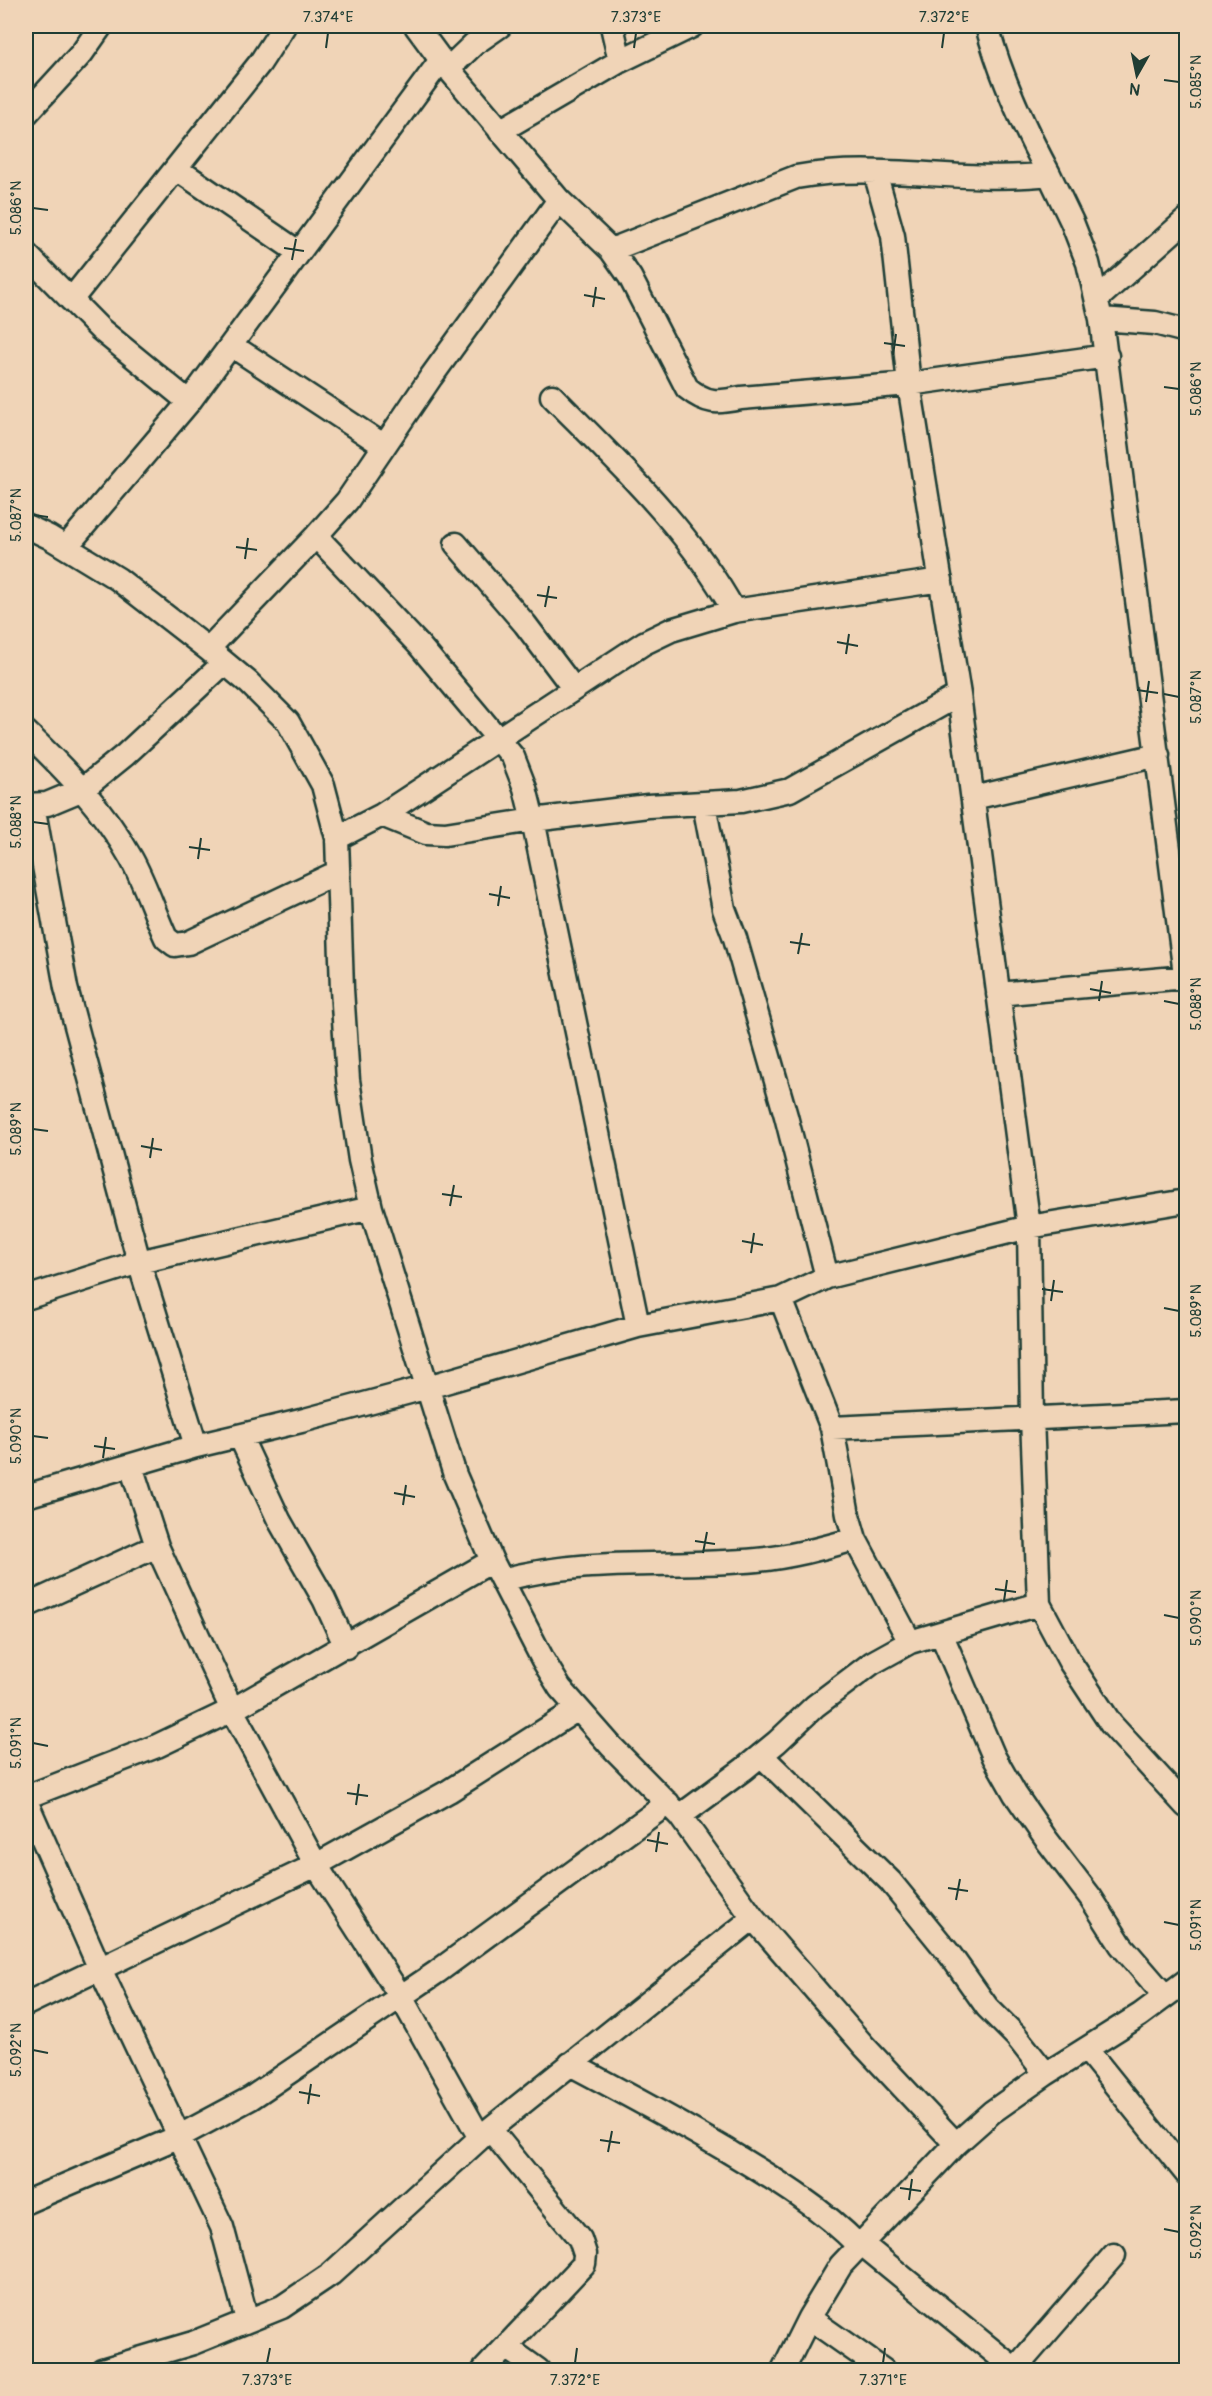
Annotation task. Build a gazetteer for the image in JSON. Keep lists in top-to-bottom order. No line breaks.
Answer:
{"north":"bottom","coordinates":["7.374°E","7.373°E","7.372°E","5.085°N","5.086°N","5.087°N","5.088°N","5.089°N","5.090°N","5.091°N","5.092°N","7.371°E"]}
